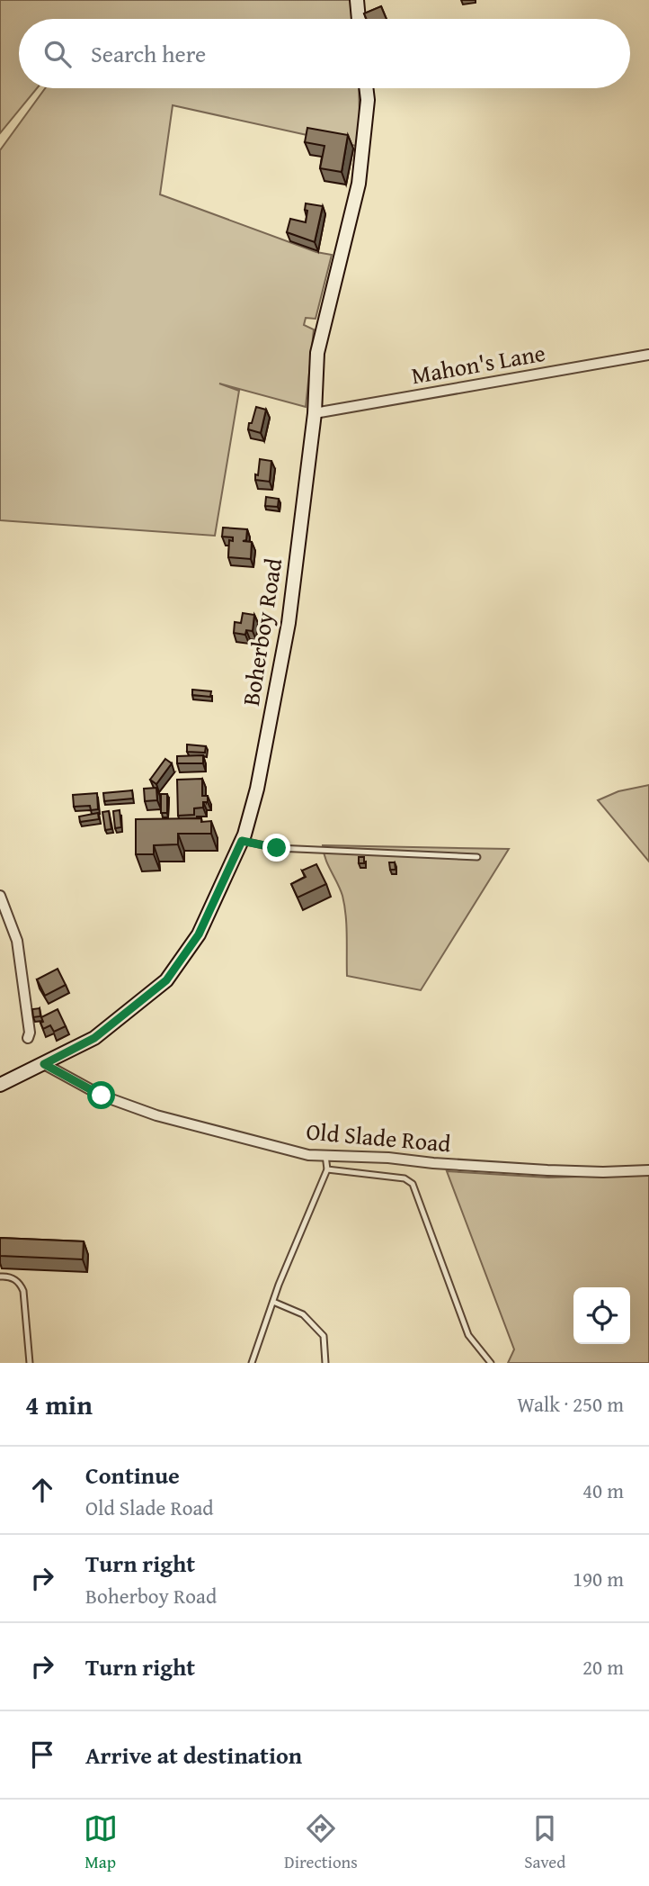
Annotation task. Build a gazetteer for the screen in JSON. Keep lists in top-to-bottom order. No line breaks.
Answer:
{"streets":{"street":["Mahon's Lane","Boherboy Road","Old Slade Road"]},"crossings":[["Mahon's Lane","Boherboy Road"],["Boherboy Road","Old Slade Road"]],"page":{"search":"Search here","heading":["4 min","Walk · 250 m"],"list":[["Continue","Old Slade Road","40 m"],["Turn right","Boherboy Road","190 m"],["Turn right","20 m"],"Arrive at destination"],"nav":["Map","Directions","Saved"]}}
